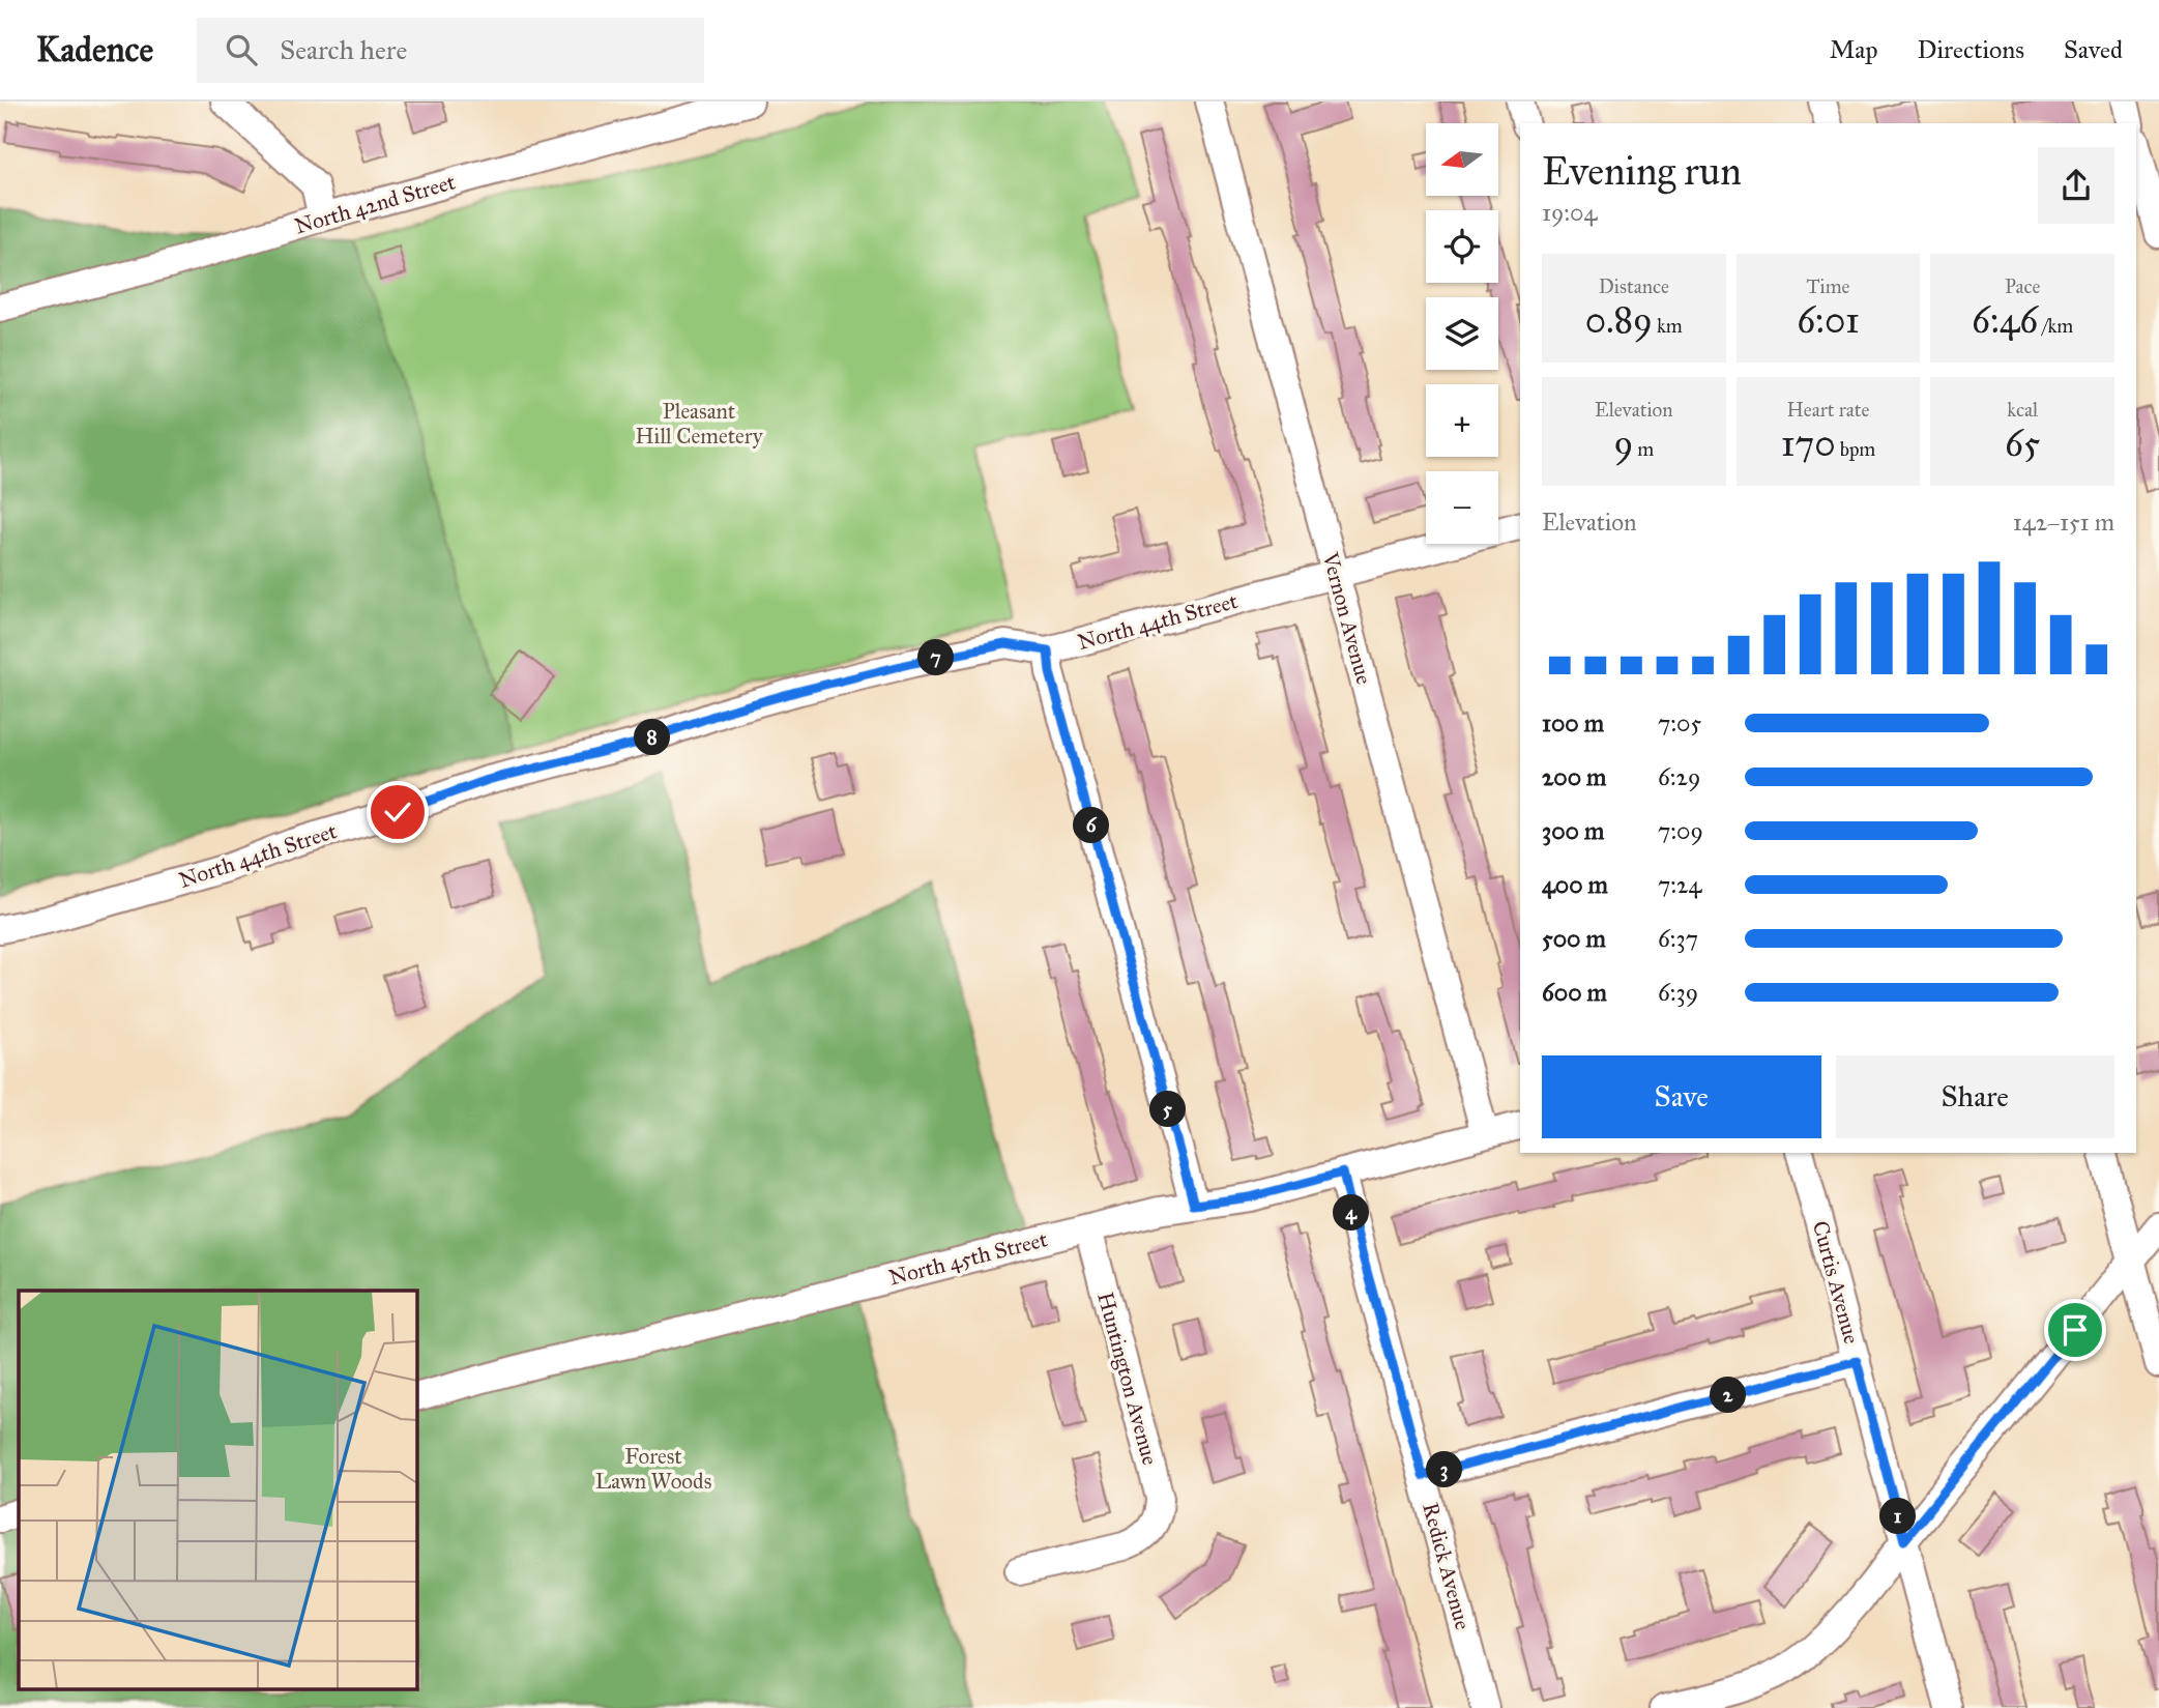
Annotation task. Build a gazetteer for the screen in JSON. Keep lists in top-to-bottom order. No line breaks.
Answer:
{"streets":{"street":["North 42nd Street","Vernon Avenue","North 44th Street","North 45th Street","Curtis Avenue","Huntington Avenue","Redick Avenue"]},"crossings":[["Vernon Avenue","North 44th Street"],["Vernon Avenue","North 45th Street"],["North 45th Street","Huntington Avenue"],["North 45th Street","Redick Avenue"]],"parks":["Pleasant Hill Cemetery","Forest Lawn Woods"],"north":"left","page":{"header":"Kadence","search":"Search here","nav":["Map","Directions","Saved"],"map_buttons":["+","−"],"heading":["Evening run","19:04"],"stats":[["Distance","0.89 km"],["Time","6:01"],["Pace","6:46 /km"],["Elevation","9 m"],["Heart rate","170 bpm"],["kcal","65"]],"chart":["Elevation","142–151 m"],"pins":["7","8","6","5","4","2","3","1"],"list":[{"name":"100 m","note":"7:05"},{"name":"200 m","note":"6:29"},{"name":"300 m","note":"7:09"},{"name":"400 m","note":"7:24"},{"name":"500 m","note":"6:37"},{"name":"600 m","note":"6:39"}],"buttons":["Save","Share"]}}
